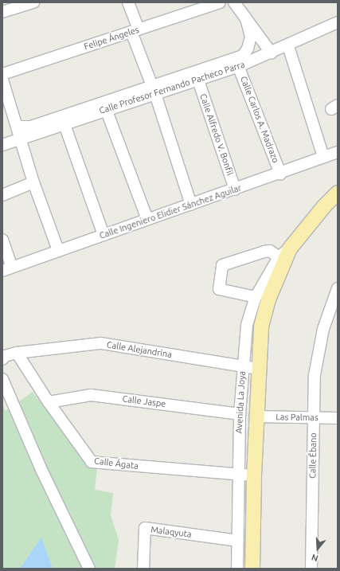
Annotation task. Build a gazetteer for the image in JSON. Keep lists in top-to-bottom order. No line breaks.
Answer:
{"streets":{"main road":["Avenida La Joya"],"street":["Felipe Ángeles","Calle Profesor Fernando Pacheco Parra","Calle Carlos A. Madrazo","Calle Alfredo V. Bonfil","Calle Ingeniero Elidier Sánchez Aguilar","Calle Alejandrina","Calle Jaspe","Las Palmas","Calle Ébano","Calle Ágata","Malaqyuta"]},"crossings":[["Calle Profesor Fernando Pacheco Parra","Calle Carlos A. Madrazo"],["Calle Profesor Fernando Pacheco Parra","Calle Alfredo V. Bonfil"],["Calle Carlos A. Madrazo","Calle Ingeniero Elidier Sánchez Aguilar"],["Calle Alfredo V. Bonfil","Calle Ingeniero Elidier Sánchez Aguilar"],["Calle Alejandrina","Avenida La Joya"],["Calle Alejandrina","Calle Ágata"],["Calle Jaspe","Avenida La Joya"],["Calle Jaspe","Calle Ágata"],["Avenida La Joya","Las Palmas"],["Avenida La Joya","Calle Ágata"],["Avenida La Joya","Malaqyuta"],["Las Palmas","Calle Ébano"]],"north":"bottom"}
